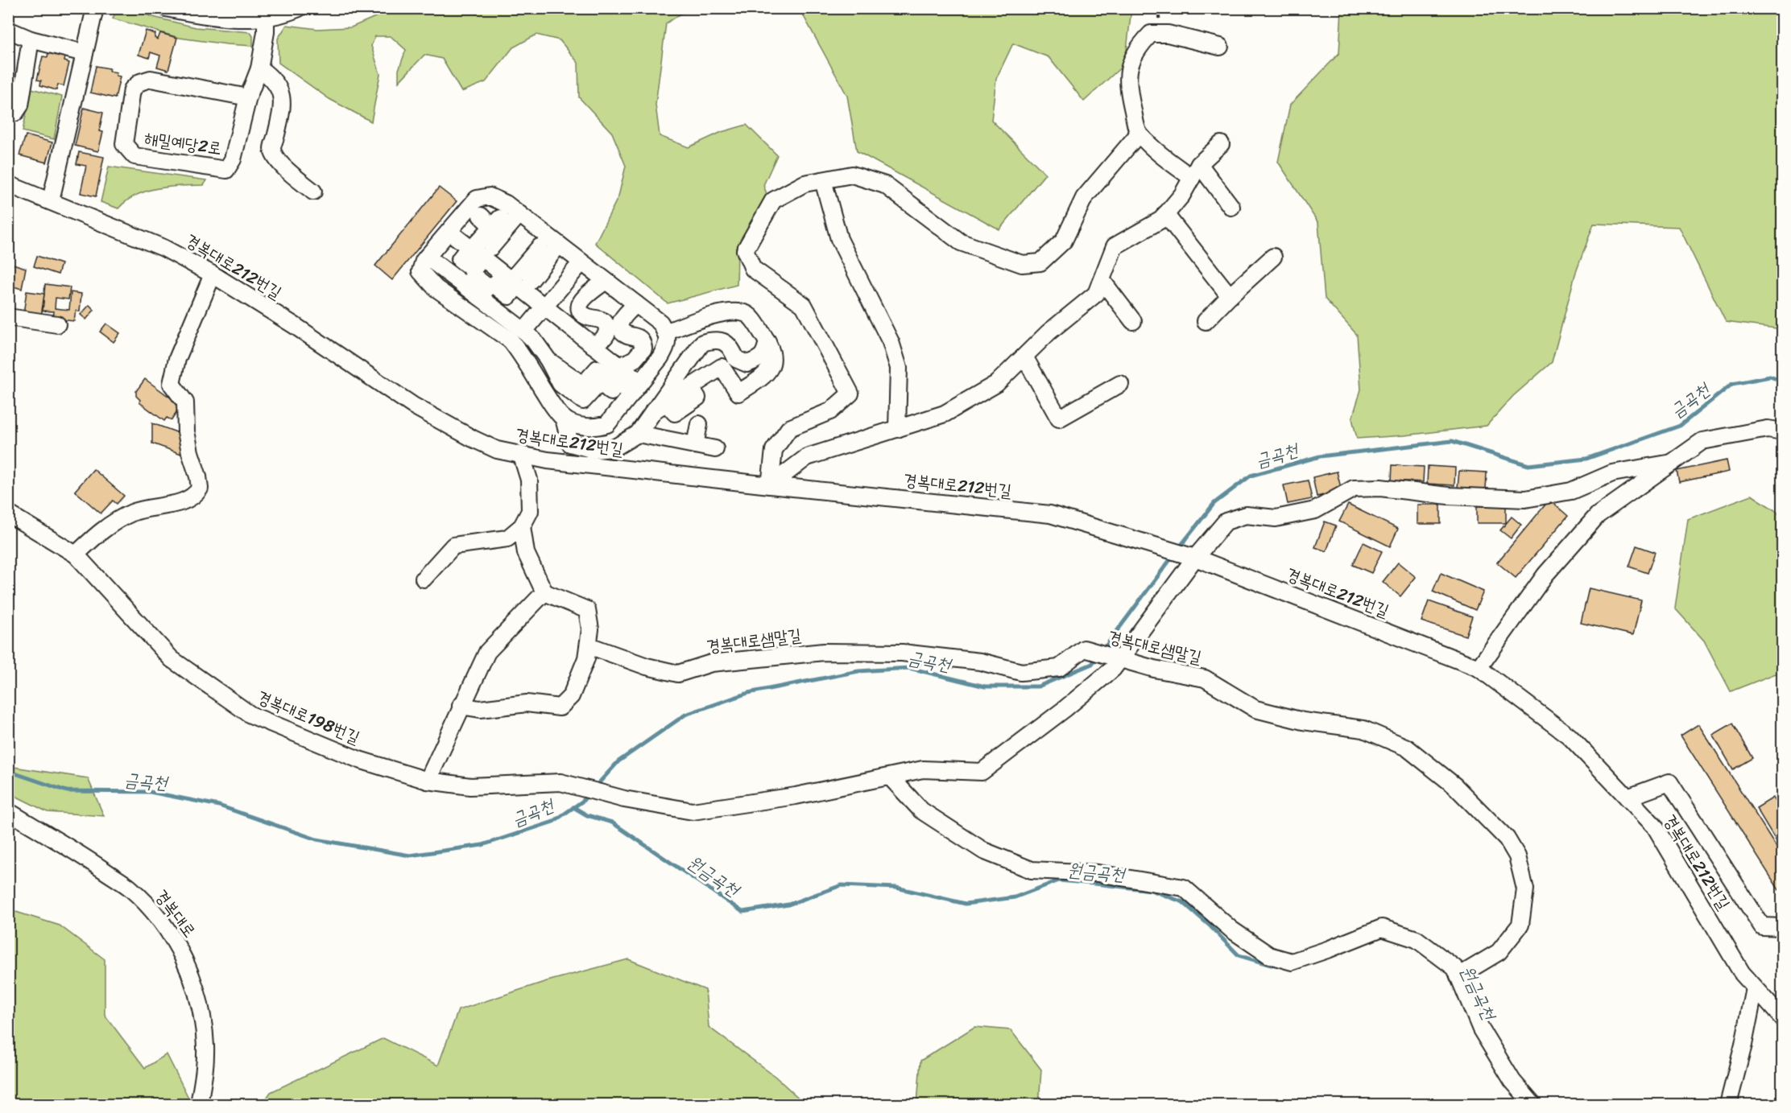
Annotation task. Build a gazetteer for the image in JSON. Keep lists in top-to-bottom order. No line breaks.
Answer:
{"streets":{"street":["해밀예당2로","경복대로212번길","경복대로샘말길","경복대로198번길","경복대로"]},"crossings":[["경복대로212번길","경복대로198번길"],["경복대로샘말길","경복대로198번길"]],"water":["금곡천","원금곡천"]}
